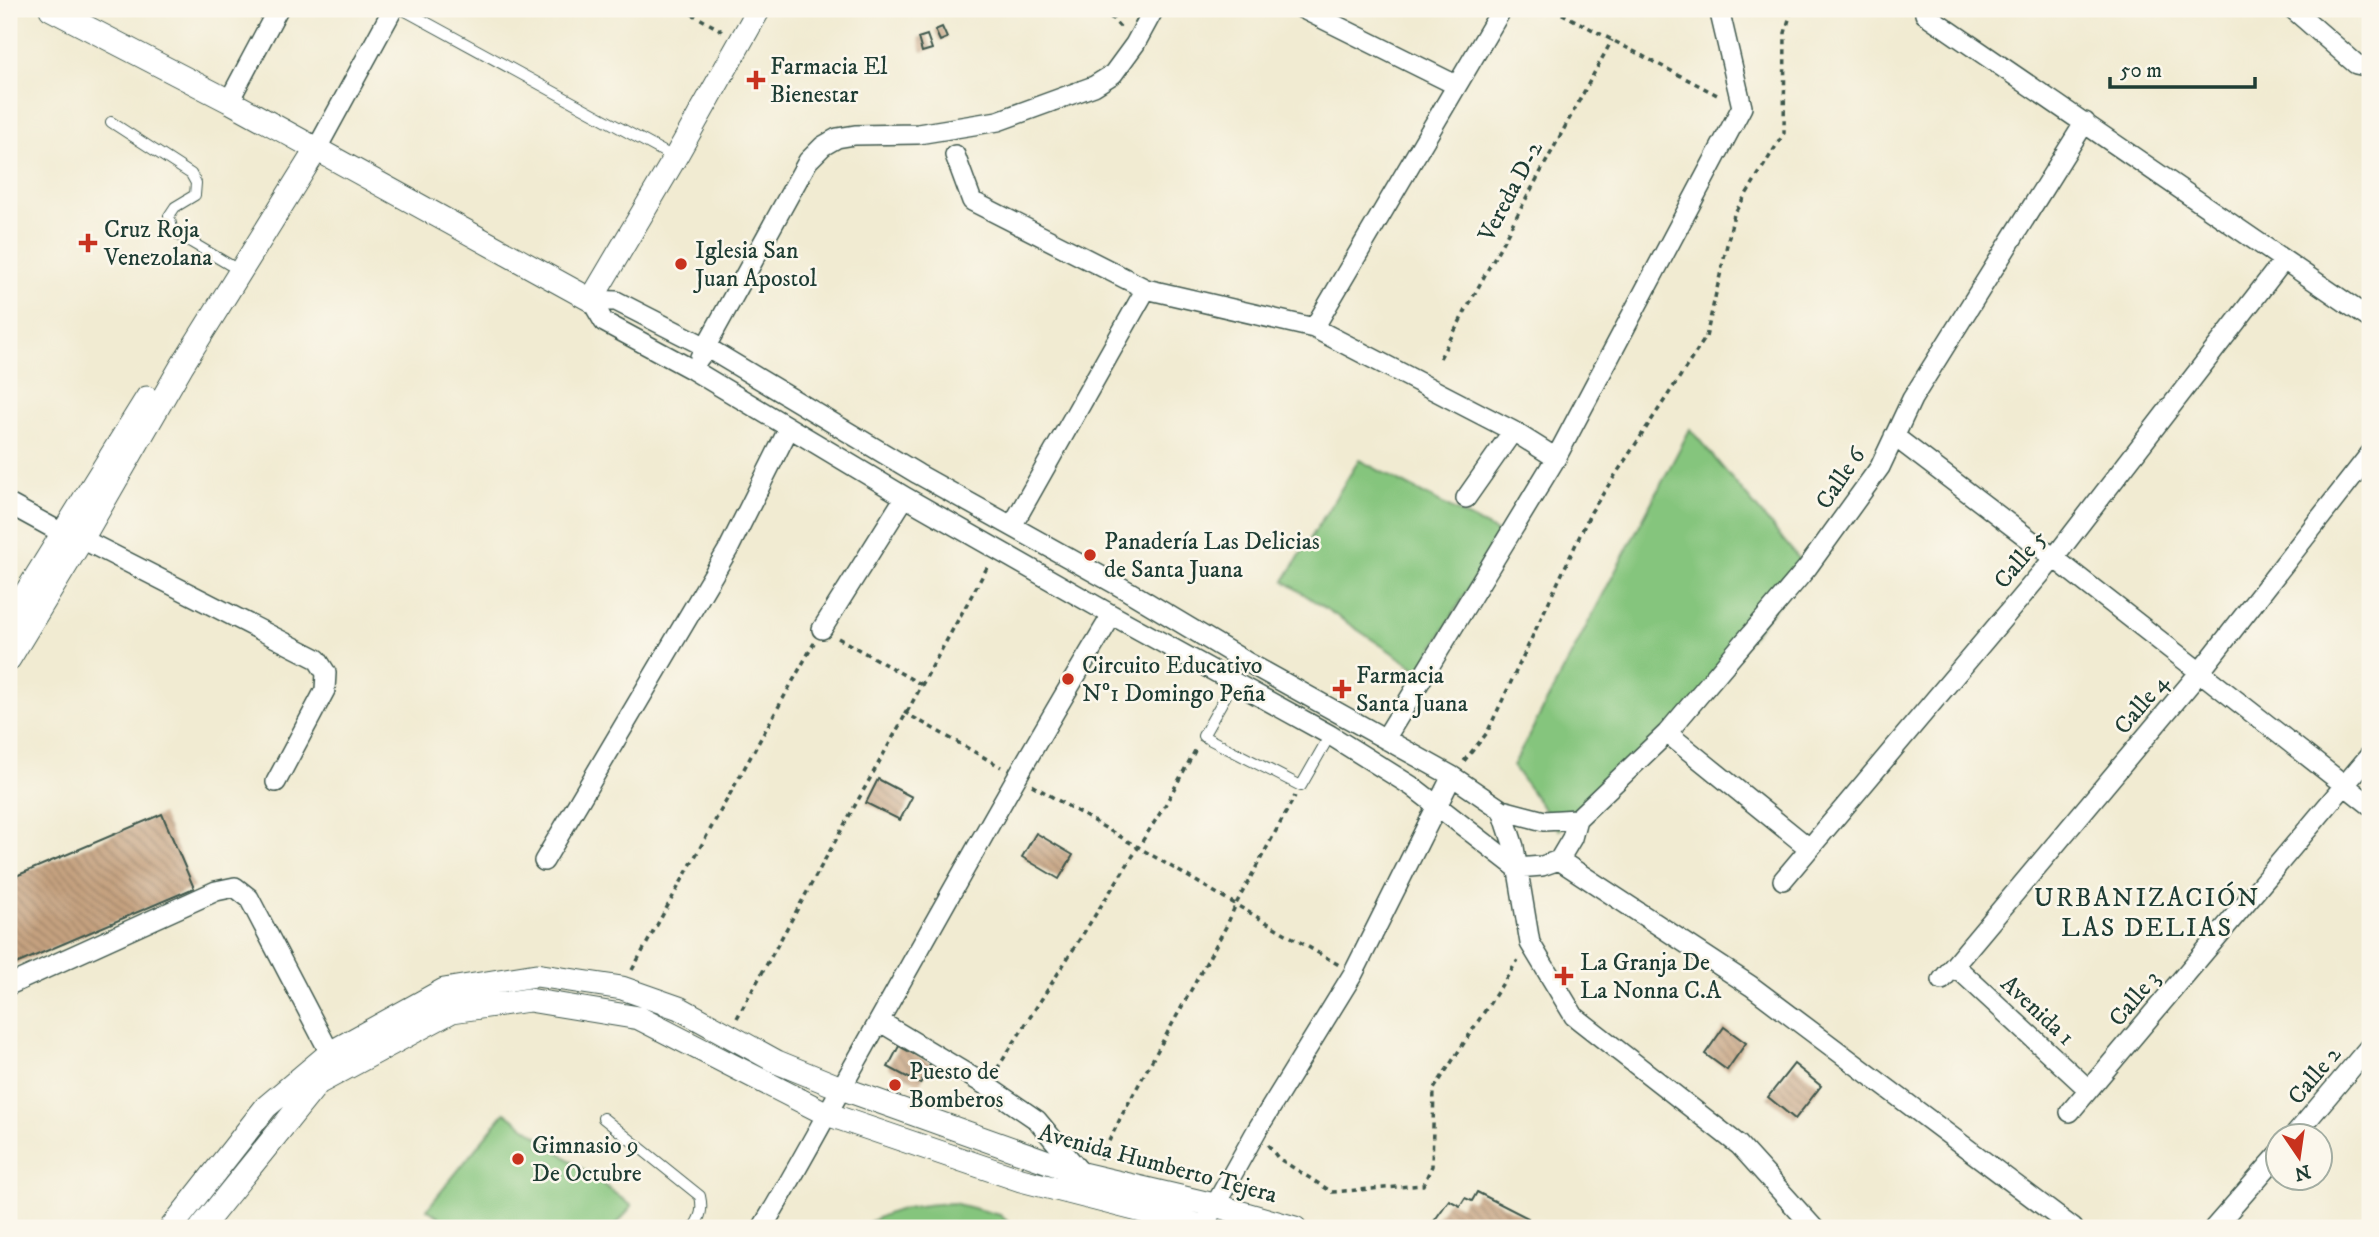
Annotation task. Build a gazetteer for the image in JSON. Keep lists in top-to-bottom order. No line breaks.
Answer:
{"streets":{"street":["Calle 6","Calle 5","Calle 4","Calle 3","Avenida 1","Calle 2","Avenida Humberto Tejera"],"path":["Vereda D-2"]},"crossings":[["Calle 4","Avenida 1"],["Calle 3","Avenida 1"]],"districts":["URBANIZACIÓN LAS DELIAS"],"places":{"health":["Farmacia El Bienestar","Cruz Roja Venezolana","Farmacia Santa Juana","La Granja De La Nonna C.A"],"other":["Iglesia San Juan Apostol","Panadería Las Delicias de Santa Juana","Circuito Educativo Nº1 Domingo Peña","Puesto de Bomberos","Gimnasio 9 De Octubre"]},"scale_bar":"50 m","north":"bottom"}
